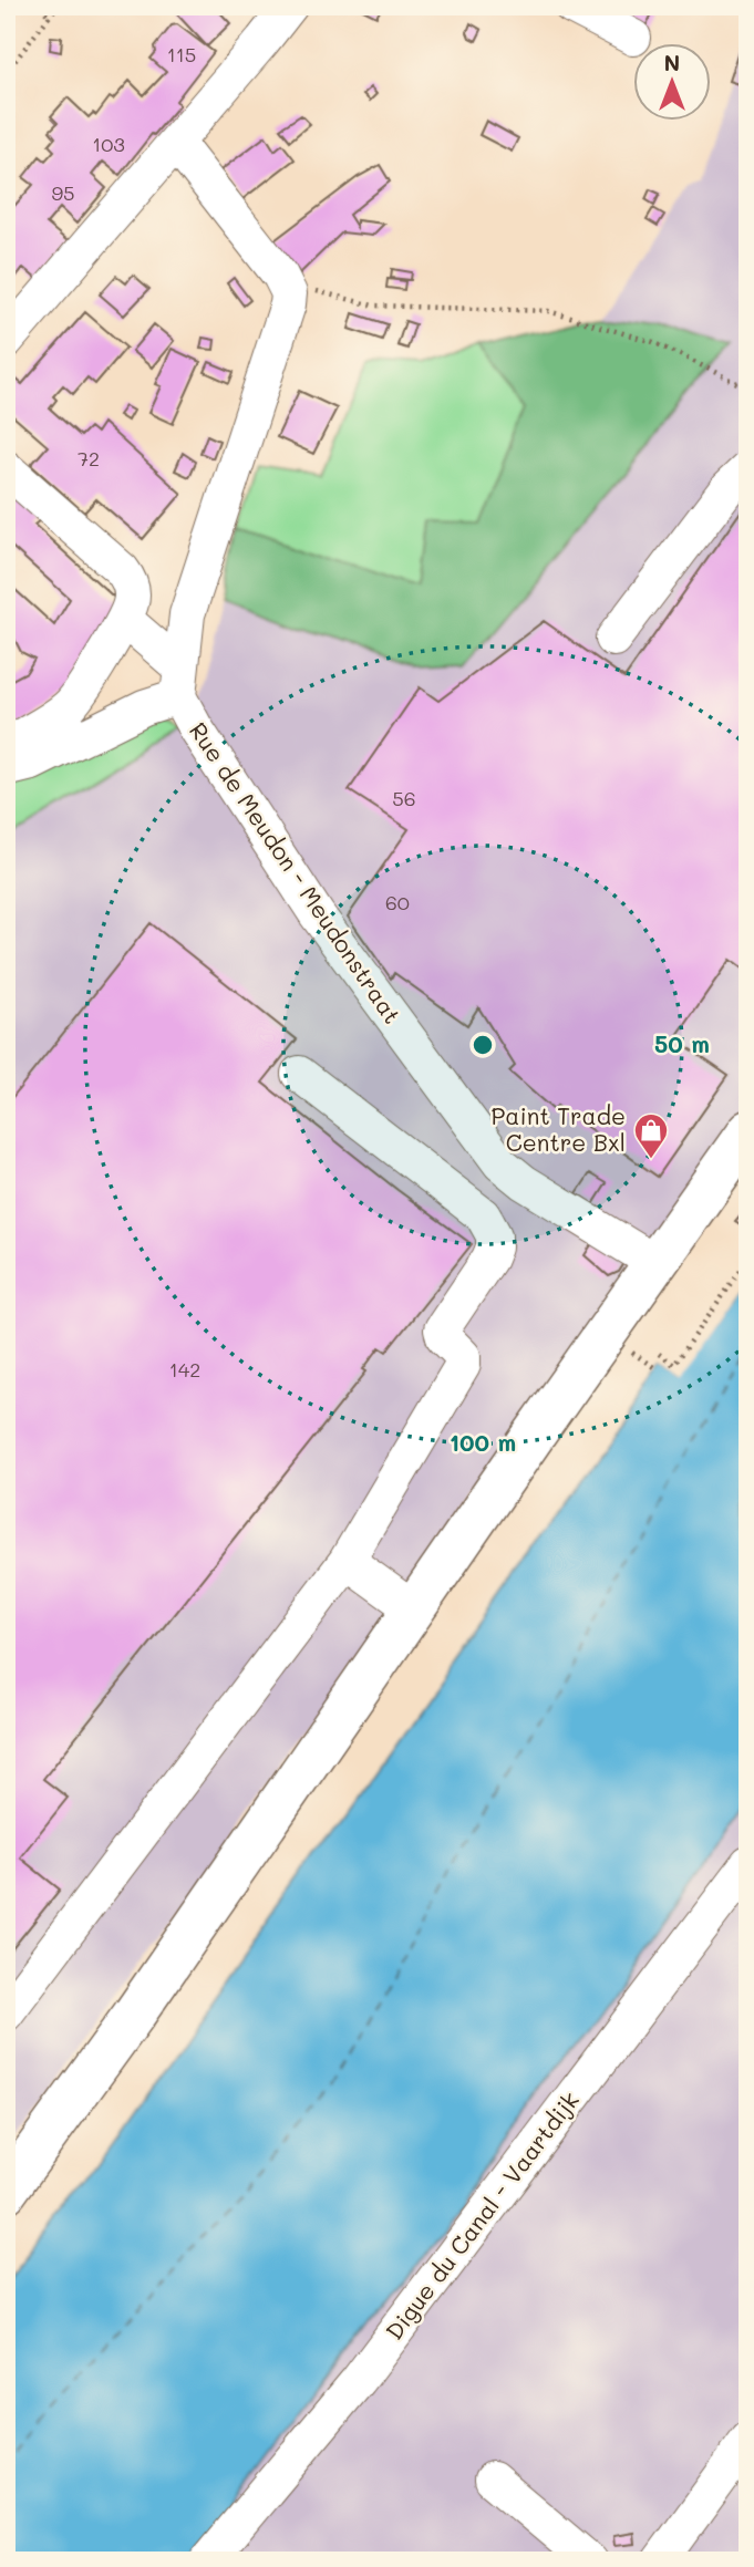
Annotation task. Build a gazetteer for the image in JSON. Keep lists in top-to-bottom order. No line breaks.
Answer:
{"streets":{"street":["Rue de Meudon - Meudonstraat","Digue du Canal - Vaartdijk"]},"places":{"shop":["Paint Trade Centre Bxl"]},"house_numbers":["115","103","95","72","56","60","142"],"north":"top","rings":["50 m","100 m"]}
